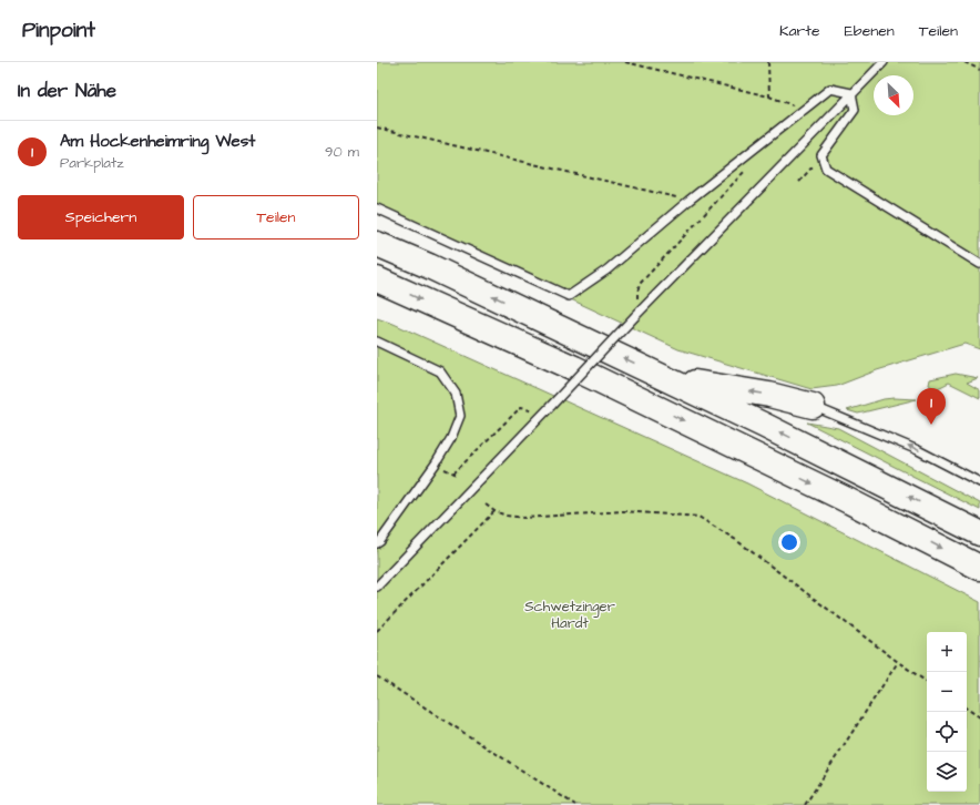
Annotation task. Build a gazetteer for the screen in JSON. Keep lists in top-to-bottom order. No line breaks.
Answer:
{"parks":["Schwetzinger Hardt"],"north":"bottom right","page":{"header":"Pinpoint","nav":["Karte","Ebenen","Teilen"],"heading":"In der Nähe","list":[{"mark":"1","name":"Am Hockenheimring West","note":"Parkplatz","value":"90 m"}],"buttons":["Speichern","Teilen"],"pins":"1","map_buttons":["+","−"]}}
